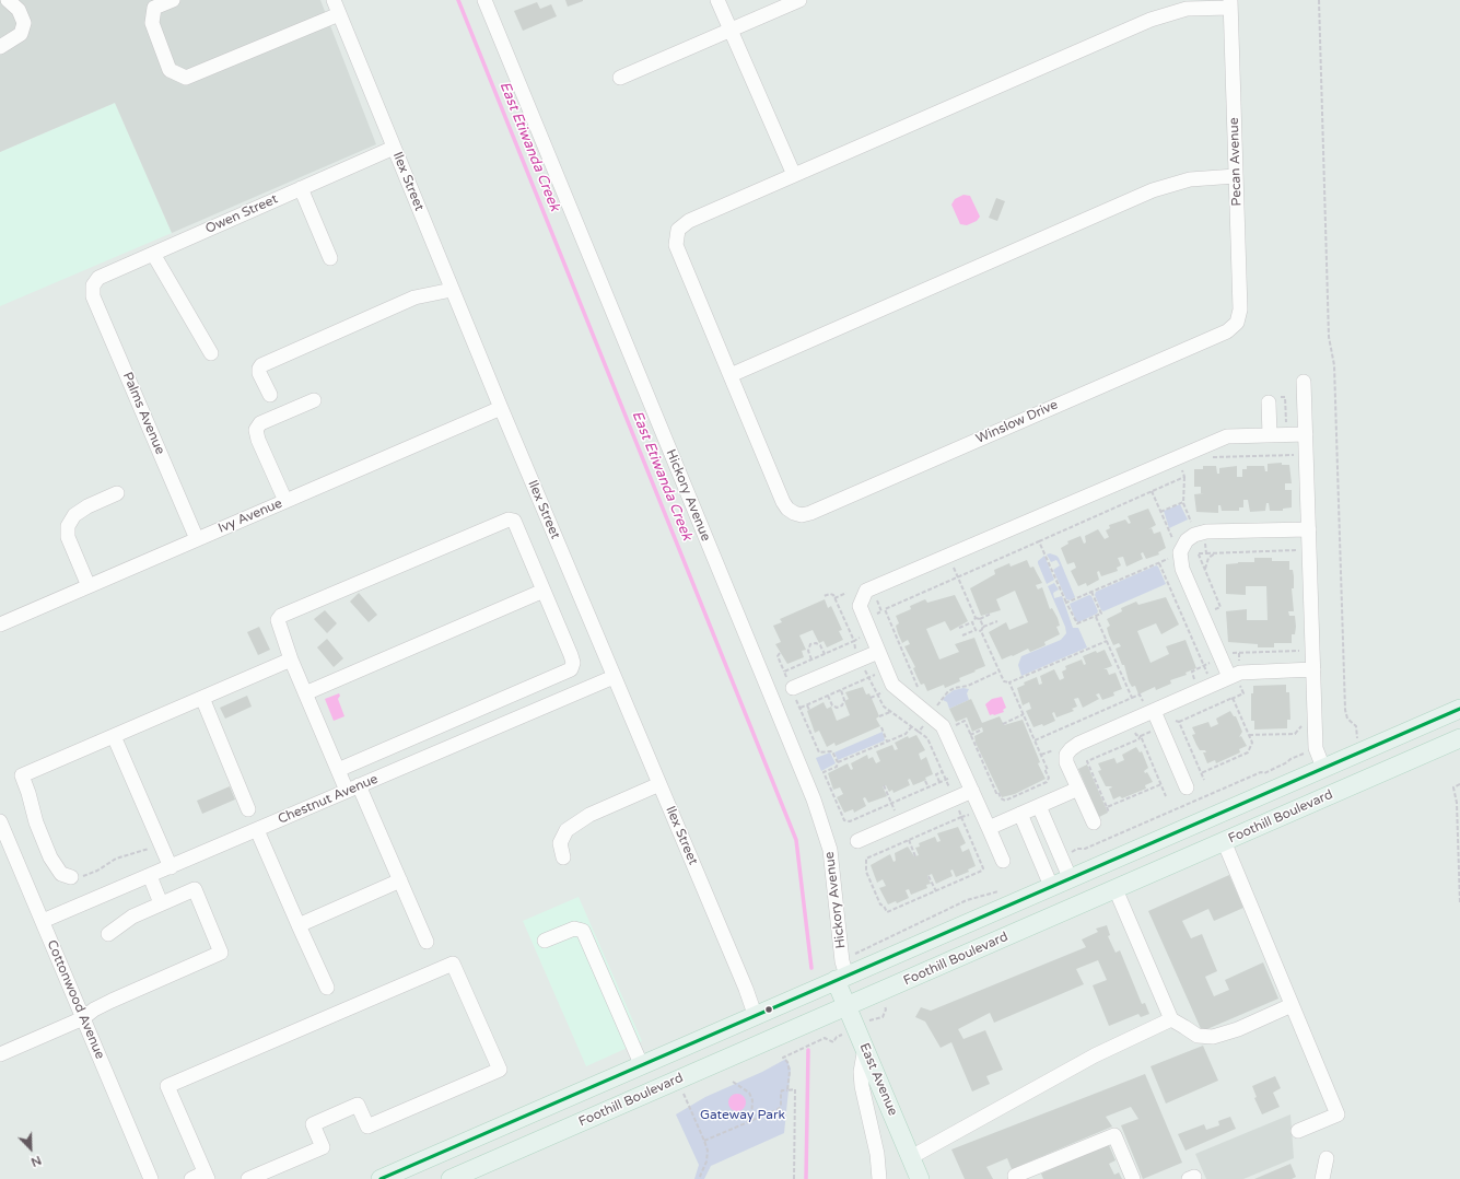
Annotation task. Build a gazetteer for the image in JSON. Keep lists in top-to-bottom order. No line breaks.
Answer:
{"streets":{"main road":["Foothill Boulevard","East Avenue"],"street":["Pecan Avenue","Ilex Street","Owen Street","Palms Avenue","Winslow Drive","Hickory Avenue","Ivy Avenue","Chestnut Avenue","Cottonwood Avenue"]},"crossings":[["Pecan Avenue","Winslow Drive"],["Ilex Street","Owen Street"],["Ilex Street","Ivy Avenue"],["Ilex Street","Chestnut Avenue"],["Ilex Street","Foothill Boulevard"],["Owen Street","Palms Avenue"],["Palms Avenue","Ivy Avenue"],["Hickory Avenue","Foothill Boulevard"],["Hickory Avenue","East Avenue"],["Chestnut Avenue","Cottonwood Avenue"],["Foothill Boulevard","East Avenue"]],"water":["East Etiwanda Creek"],"parks":["Gateway Park"],"north":"bottom right"}
